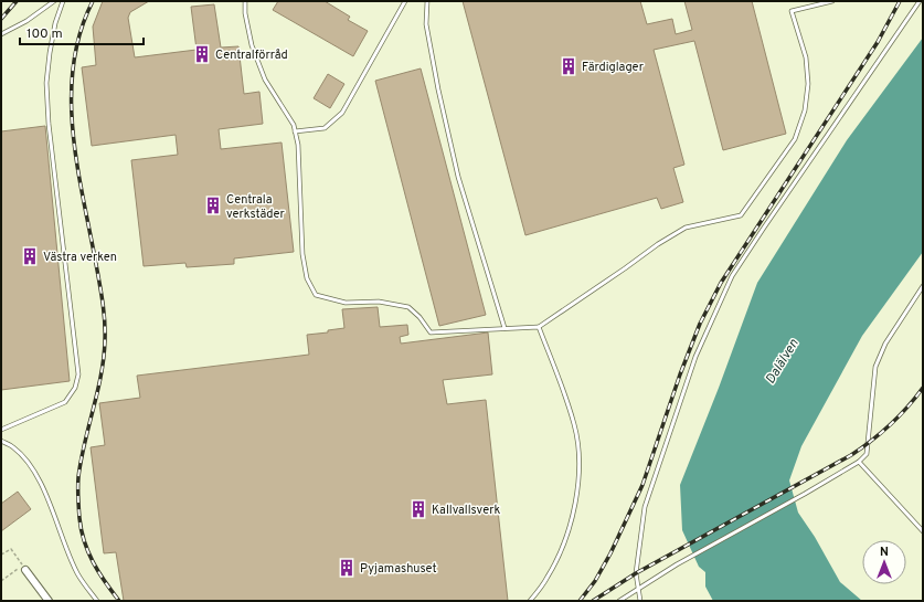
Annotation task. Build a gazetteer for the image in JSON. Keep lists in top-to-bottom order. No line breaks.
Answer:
{"water":["Dalälven"],"places":{"building":["Centralförråd","Färdiglager","Centrala verkstäder","Västra verken","Kallvallsverk","Pyjamashuset"]},"scale_bar":"100 m","north":"top"}
